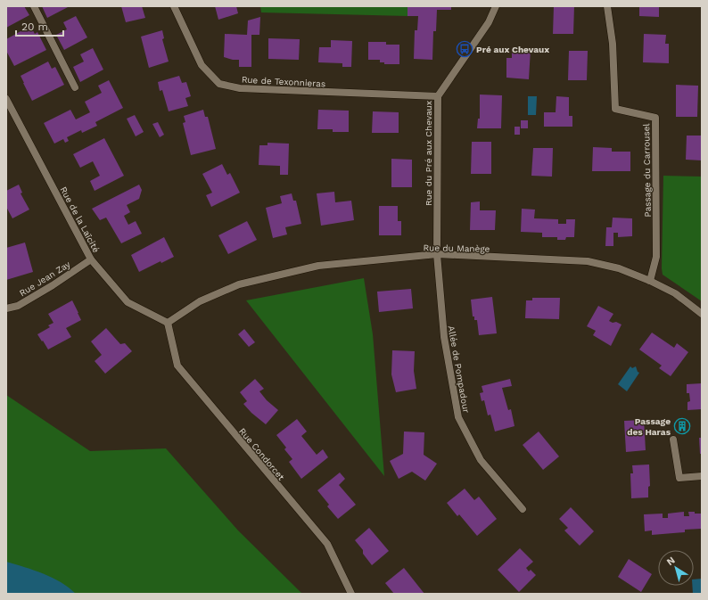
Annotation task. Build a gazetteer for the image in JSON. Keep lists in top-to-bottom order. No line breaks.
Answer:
{"streets":{"street":["Rue de Texonnieras","Rue du Pré aux Chevaux","Passage du Carrousel","Rue de la Laïcité","Rue du Manège","Rue Jean Zay","Allée de Pompadour","Rue Condorcet"]},"crossings":[["Rue de Texonnieras","Rue du Pré aux Chevaux"],["Rue du Pré aux Chevaux","Rue du Manège"],["Rue du Pré aux Chevaux","Allée de Pompadour"],["Passage du Carrousel","Rue du Manège"],["Rue de la Laïcité","Rue du Manège"],["Rue de la Laïcité","Rue Jean Zay"],["Rue de la Laïcité","Rue Condorcet"],["Rue du Manège","Allée de Pompadour"],["Rue du Manège","Rue Condorcet"]],"places":{"bus stop":["Pré aux Chevaux"],"building":["Passage des Haras"]},"scale_bar":"20 m","north":"top left"}
